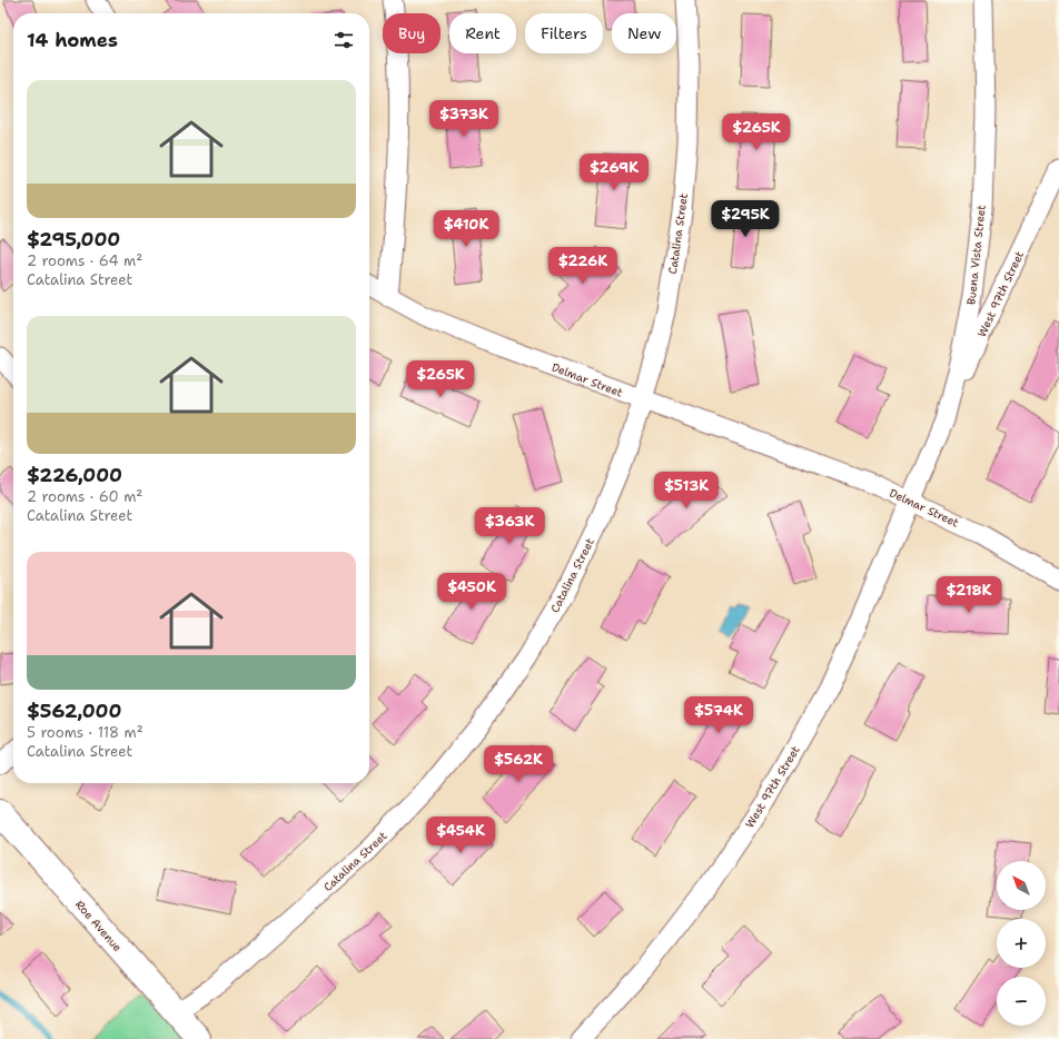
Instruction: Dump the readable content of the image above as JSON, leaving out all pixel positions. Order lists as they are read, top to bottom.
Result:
{
  "streets": {
    "main road": ["Roe Avenue"],
    "street": [
      "Catalina Street",
      "Buena Vista Street",
      "West 97th Street",
      "Delmar Street"
    ]
  },
  "crossings": [
    ["Catalina Street", "Delmar Street"],
    ["Catalina Street", "Roe Avenue"],
    ["Buena Vista Street", "West 97th Street"],
    ["Buena Vista Street", "Delmar Street"],
    ["West 97th Street", "Delmar Street"]
  ],
  "north": "top left",
  "page": {
    "chip": [
      "Buy",
      "Rent",
      "Filters",
      "New"
    ],
    "heading": "14 homes",
    "list": [
      {
        "name": "$295,000",
        "note": "2 rooms · 64 m² · Catalina Street"
      },
      {
        "name": "$226,000",
        "note": "2 rooms · 60 m² · Catalina Street"
      },
      {
        "name": "$562,000",
        "note": "5 rooms · 118 m² · Catalina Street"
      }
    ],
    "price": [
      "$373K",
      "$265K",
      "$269K",
      "$295K",
      "$410K",
      "$226K",
      "$265K",
      "$513K",
      "$363K",
      "$450K",
      "$218K",
      "$574K",
      "$562K",
      "$454K"
    ],
    "map_buttons": ["+", "−"]
  }
}
